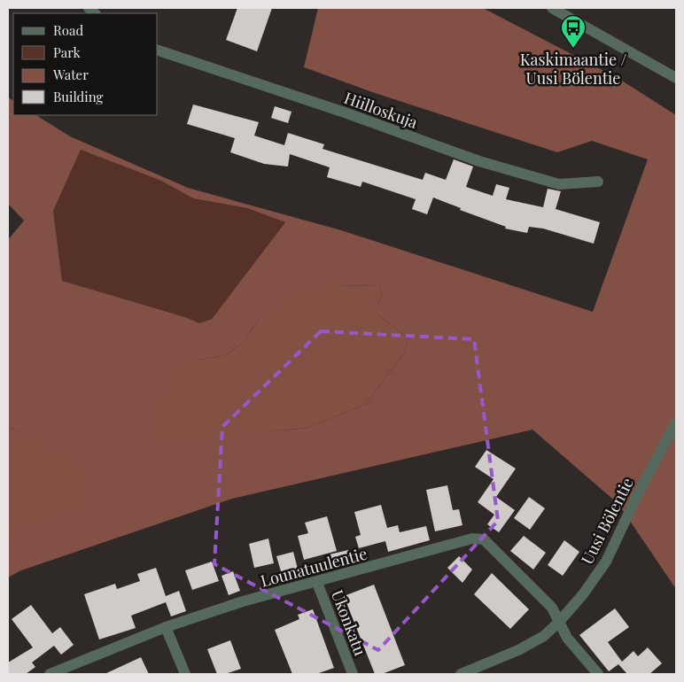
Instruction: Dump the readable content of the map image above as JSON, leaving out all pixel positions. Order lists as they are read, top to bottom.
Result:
{
  "streets": {
    "street": [
      "Hiilloskuja",
      "Uusi Bölentie",
      "Lounatuulentie",
      "Ukonkatu"
    ]
  },
  "crossings": [
    ["Uusi Bölentie", "Lounatuulentie"],
    ["Lounatuulentie", "Ukonkatu"]
  ],
  "places": {
    "bus stop": ["Kaskimaantie / Uusi Bölentie"]
  },
  "legend": [
    "Road",
    "Park",
    "Water",
    "Building"
  ]
}
